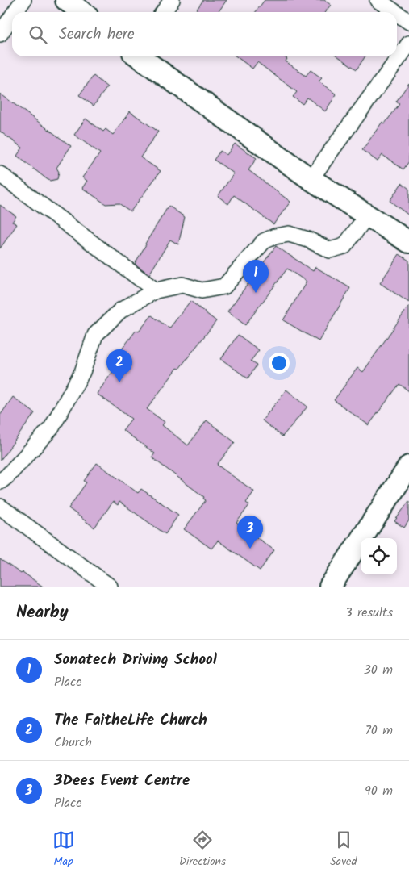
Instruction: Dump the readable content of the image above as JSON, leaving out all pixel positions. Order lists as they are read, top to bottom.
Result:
{
  "page": {
    "search": "Search here",
    "pins": ["1", "2", "3"],
    "heading": ["Nearby", "3 results"],
    "list": [
      {
        "mark": "1",
        "name": "Sonatech Driving School",
        "note": "Place",
        "value": "30 m"
      },
      {
        "mark": "2",
        "name": "The FaitheLife Church",
        "note": "Church",
        "value": "70 m"
      },
      {
        "mark": "3",
        "name": "3Dees Event Centre",
        "note": "Place",
        "value": "90 m"
      }
    ],
    "nav": ["Map", "Directions", "Saved"]
  }
}
